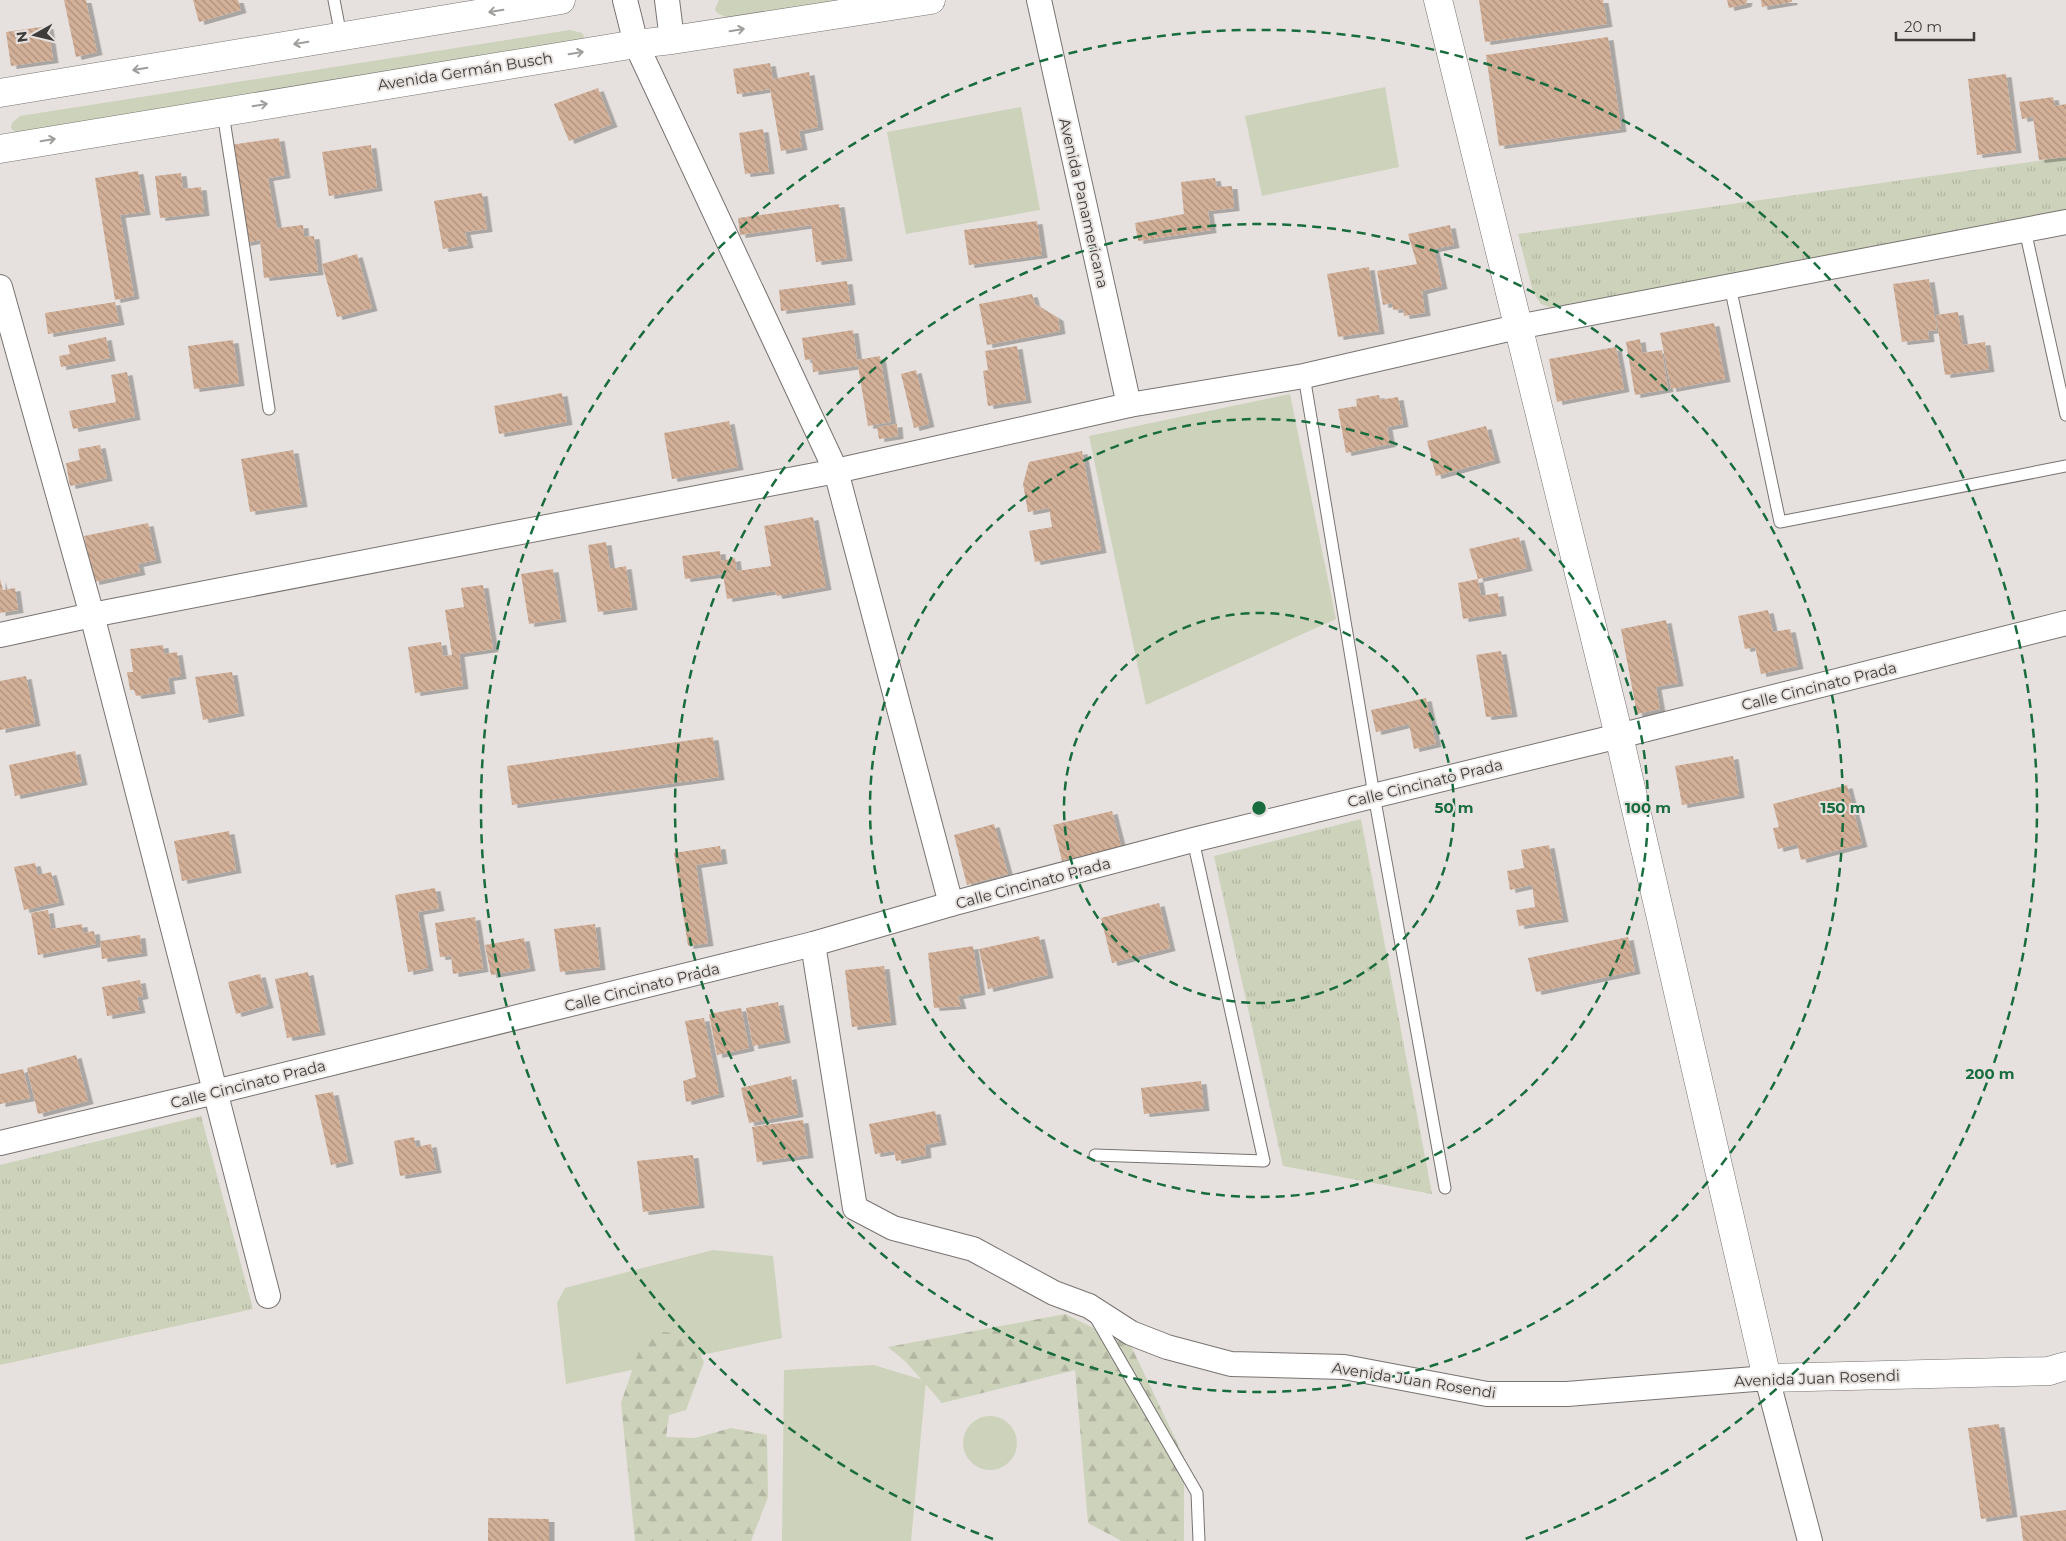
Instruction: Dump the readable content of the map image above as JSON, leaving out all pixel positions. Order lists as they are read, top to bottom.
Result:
{
  "streets": {
    "main road": ["Avenida Germán Busch", "Avenida Juan Rosendi"],
    "street": ["Avenida Panamericana", "Calle Cincinato Prada"]
  },
  "crossings": [
    ["Calle Cincinato Prada", "Avenida Juan Rosendi"]
  ],
  "scale_bar": "20 m",
  "north": "left",
  "rings": [
    "50 m",
    "100 m",
    "150 m",
    "200 m"
  ]
}
